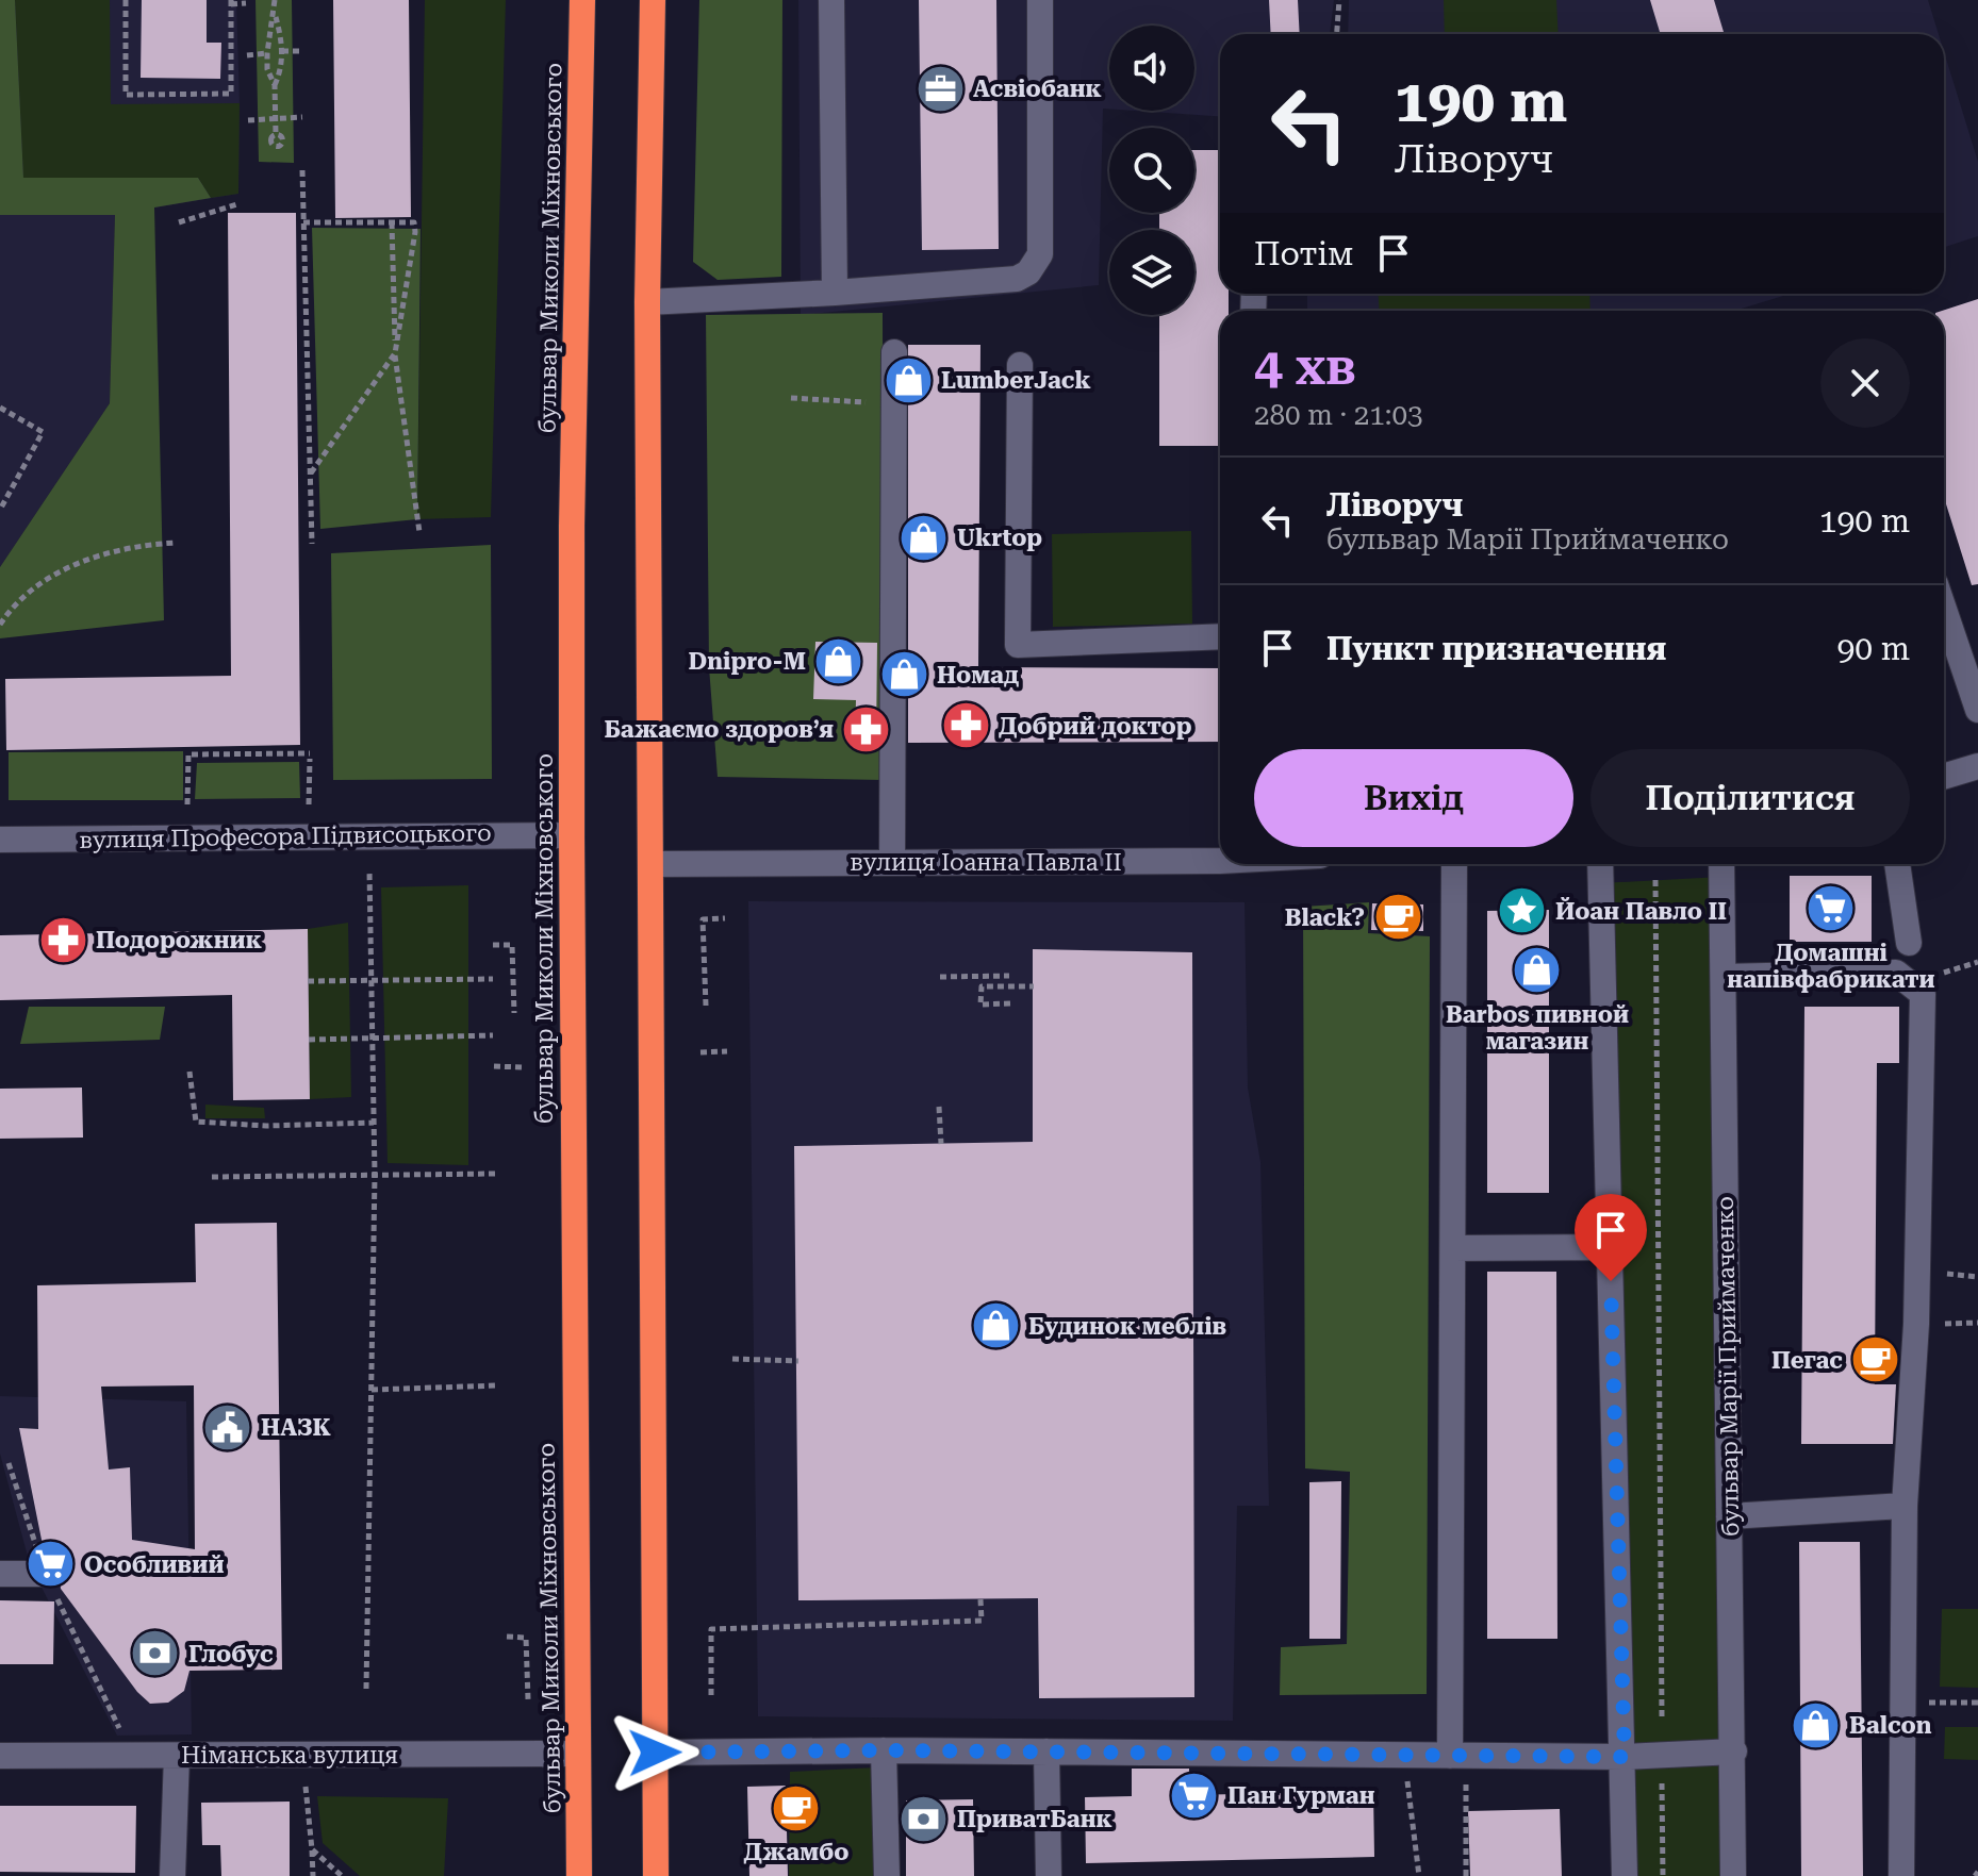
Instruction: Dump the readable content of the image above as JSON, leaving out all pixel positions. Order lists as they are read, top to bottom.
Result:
{
  "streets": {
    "highway": ["бульвар Миколи Міхновського"],
    "street": [
      "вулиця Професора Підвисоцького",
      "вулиця Іоанна Павла II",
      "бульвар Марії Приймаченко",
      "Німанська вулиця"
    ]
  },
  "crossings": [
    ["бульвар Миколи Міхновського", "вулиця Професора Підвисоцького"],
    ["бульвар Миколи Міхновського", "Німанська вулиця"]
  ],
  "places": {
    "office": ["Асвіобанк"],
    "shop": [
      "LumberJack",
      "Ukrtop",
      "Dnipro-M",
      "Номад",
      "Barbos пивной магазин",
      "Будинок меблів",
      "Balcon"
    ],
    "pharmacy": ["Добрий доктор", "Бажаємо здоровʼя", "Подорожник"],
    "supermarket": ["Домашні напівфабрикати", "Особливий", "Пан Гурман"],
    "place": ["Йоан Павло II"],
    "cafe": ["Black?", "Пегас", "Джамбо"],
    "public building": ["НАЗК"],
    "bank": ["Глобус", "ПриватБанк"]
  },
  "page": {
    "turn": ["190 m", "Ліворуч"],
    "then": "Потім",
    "heading": ["4 хв", "280 m · 21:03"],
    "list": [
      {
        "name": "Ліворуч",
        "note": "бульвар Марії Приймаченко",
        "value": "190 m"
      },
      {
        "name": "Пункт призначення",
        "value": "90 m"
      }
    ],
    "buttons": ["Вихід", "Поділитися"]
  }
}
